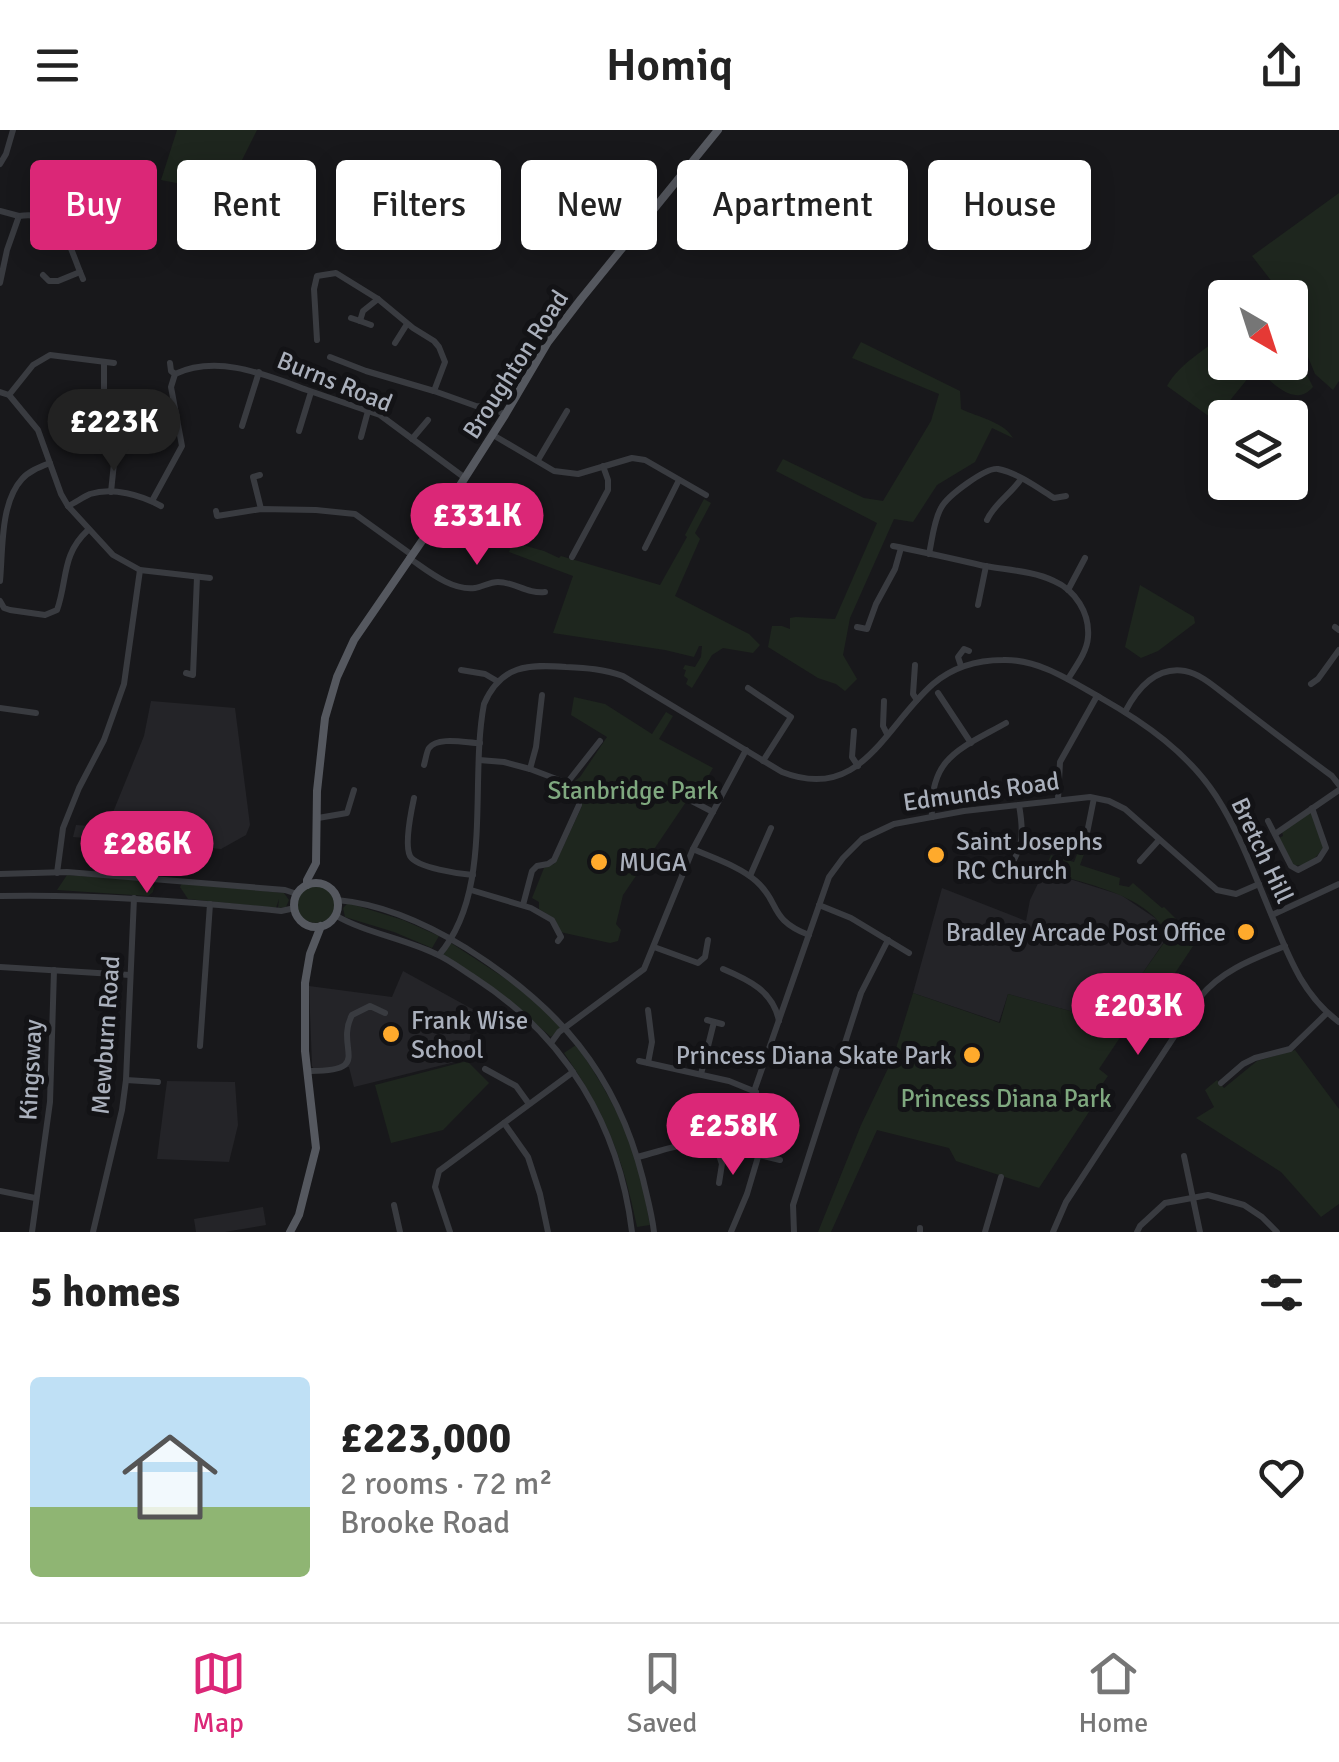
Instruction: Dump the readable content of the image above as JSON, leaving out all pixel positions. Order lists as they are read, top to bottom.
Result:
{
  "streets": {
    "main road": ["Broughton Road"],
    "street": [
      "Burns Road",
      "Edmunds Road",
      "Bretch Hill",
      "Mewburn Road",
      "Kingsway"
    ]
  },
  "crossings": [
    ["Broughton Road", "Burns Road"],
    ["Edmunds Road", "Bretch Hill"]
  ],
  "parks": ["Stanbridge Park", "Princess Diana Park"],
  "places": [
    "Saint Josephs RC Church",
    "MUGA",
    "Bradley Arcade Post Office",
    "Frank Wise School",
    "Princess Diana Skate Park"
  ],
  "north": "bottom right",
  "page": {
    "header": "Homiq",
    "chip": [
      "Buy",
      "Rent",
      "Filters",
      "New",
      "Apartment",
      "House"
    ],
    "price": [
      "£223K",
      "£331K",
      "£286K",
      "£203K",
      "£258K"
    ],
    "heading": "5 homes",
    "list": [
      {
        "name": "£223,000",
        "note": "2 rooms · 72 m² · Brooke Road"
      }
    ],
    "tabs": ["Map", "Saved", "Home"]
  }
}
